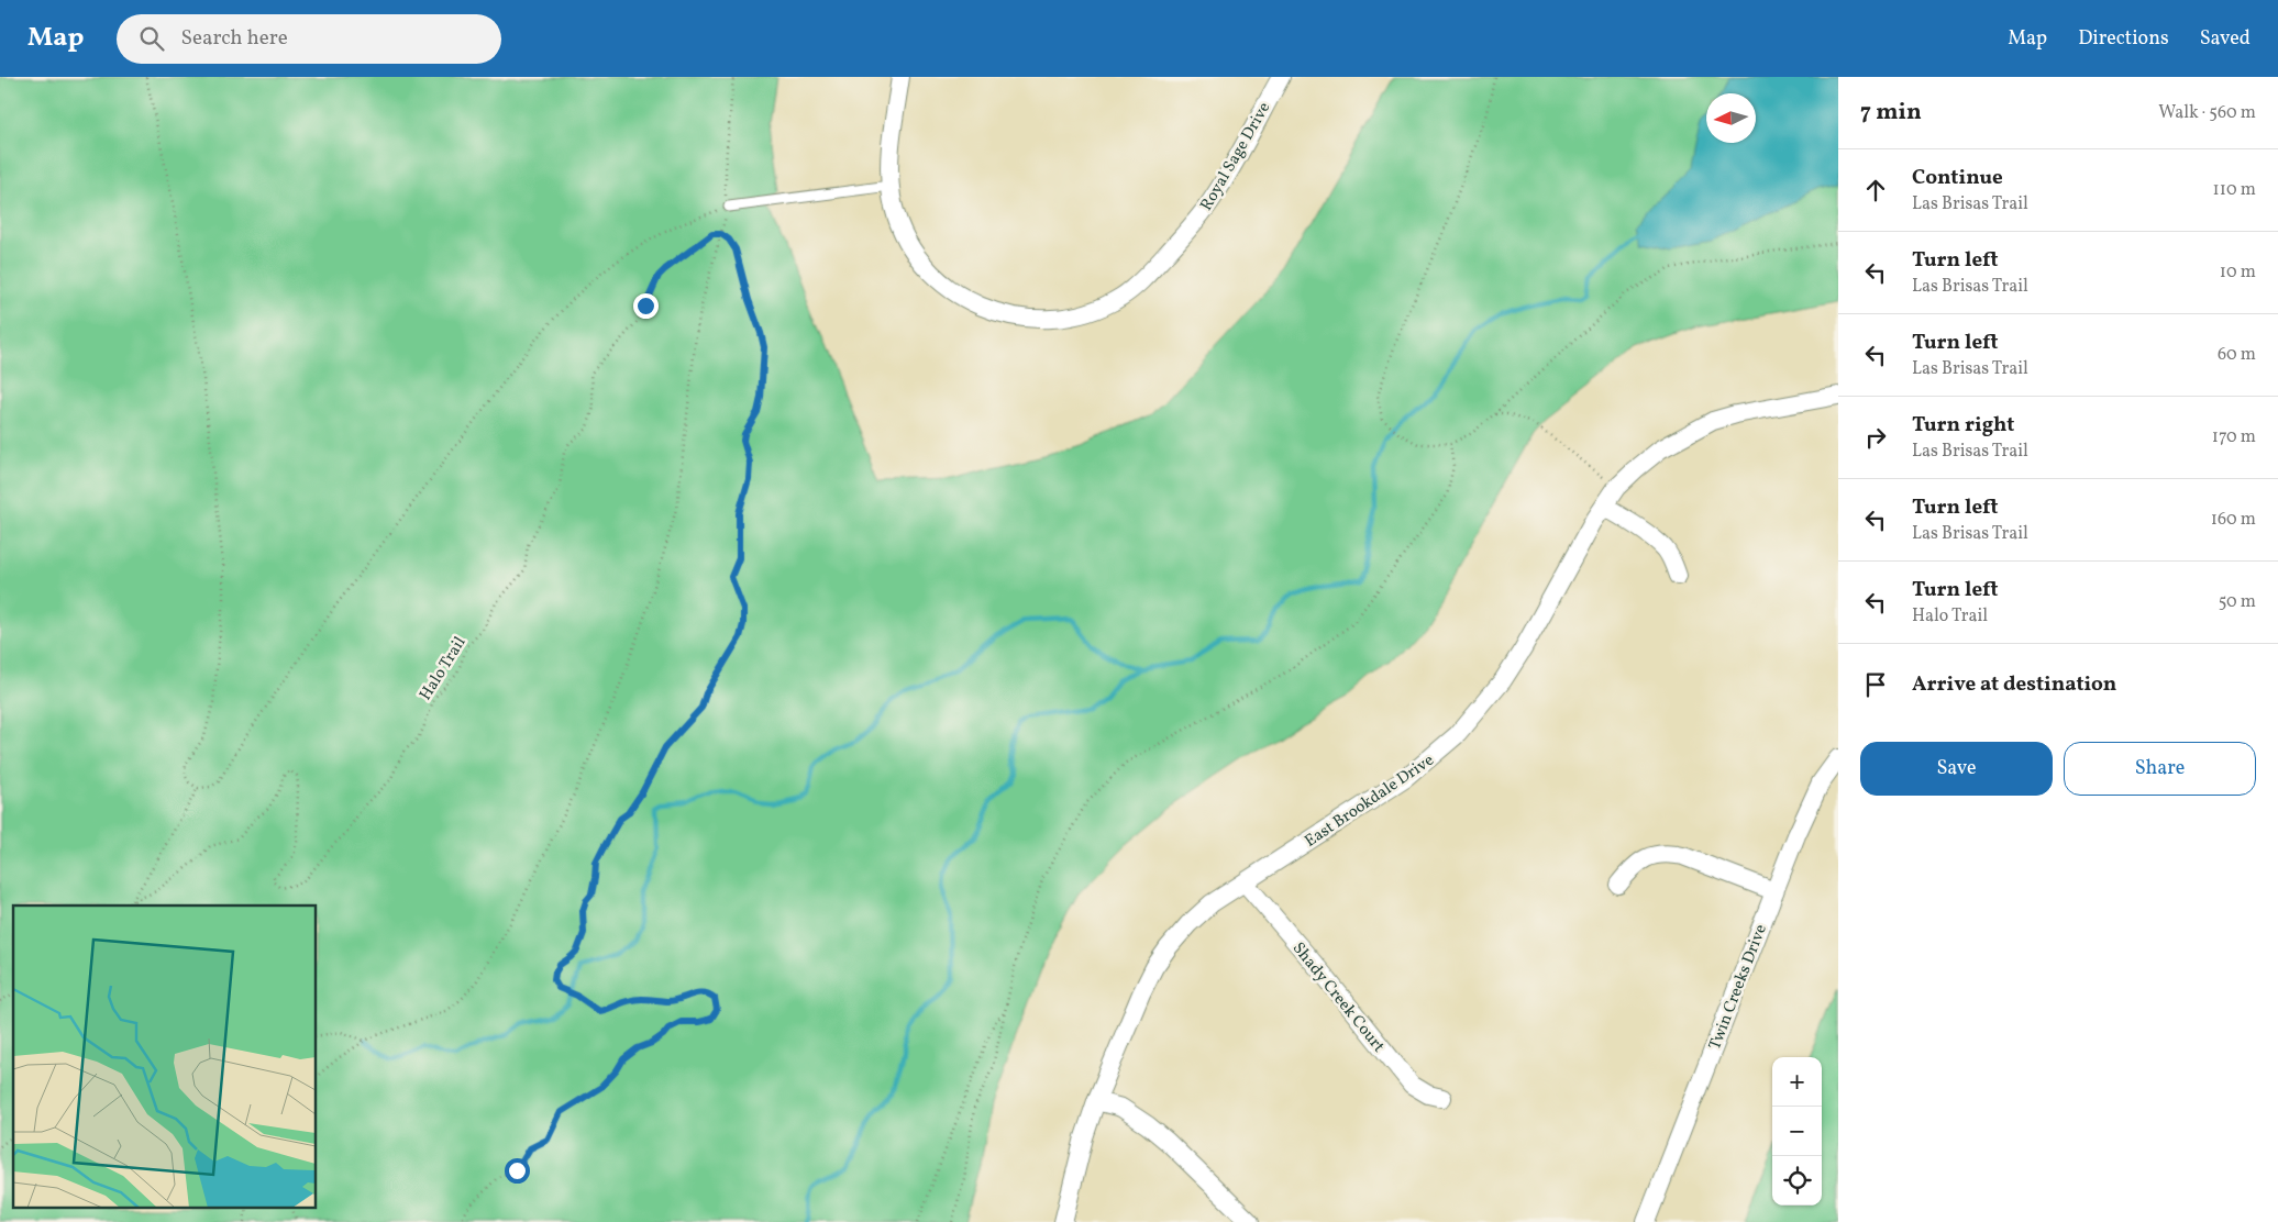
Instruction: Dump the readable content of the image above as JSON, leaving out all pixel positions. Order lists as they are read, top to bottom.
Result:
{
  "streets": {
    "street": [
      "Royal Sage Drive",
      "East Brookdale Drive",
      "Twin Creeks Drive",
      "Shady Creek Court"
    ],
    "path": ["Halo Trail"]
  },
  "crossings": [
    ["East Brookdale Drive", "Shady Creek Court"]
  ],
  "north": "left",
  "page": {
    "header": "Map",
    "search": "Search here",
    "nav": ["Map", "Directions", "Saved"],
    "heading": ["7 min", "Walk · 560 m"],
    "list": [
      ["Continue", "Las Brisas Trail", "110 m"],
      ["Turn left", "Las Brisas Trail", "10 m"],
      ["Turn left", "Las Brisas Trail", "60 m"],
      ["Turn right", "Las Brisas Trail", "170 m"],
      ["Turn left", "Las Brisas Trail", "160 m"],
      ["Turn left", "Halo Trail", "50 m"],
      "Arrive at destination"
    ],
    "buttons": ["Save", "Share"],
    "map_buttons": ["+", "−"]
  }
}
